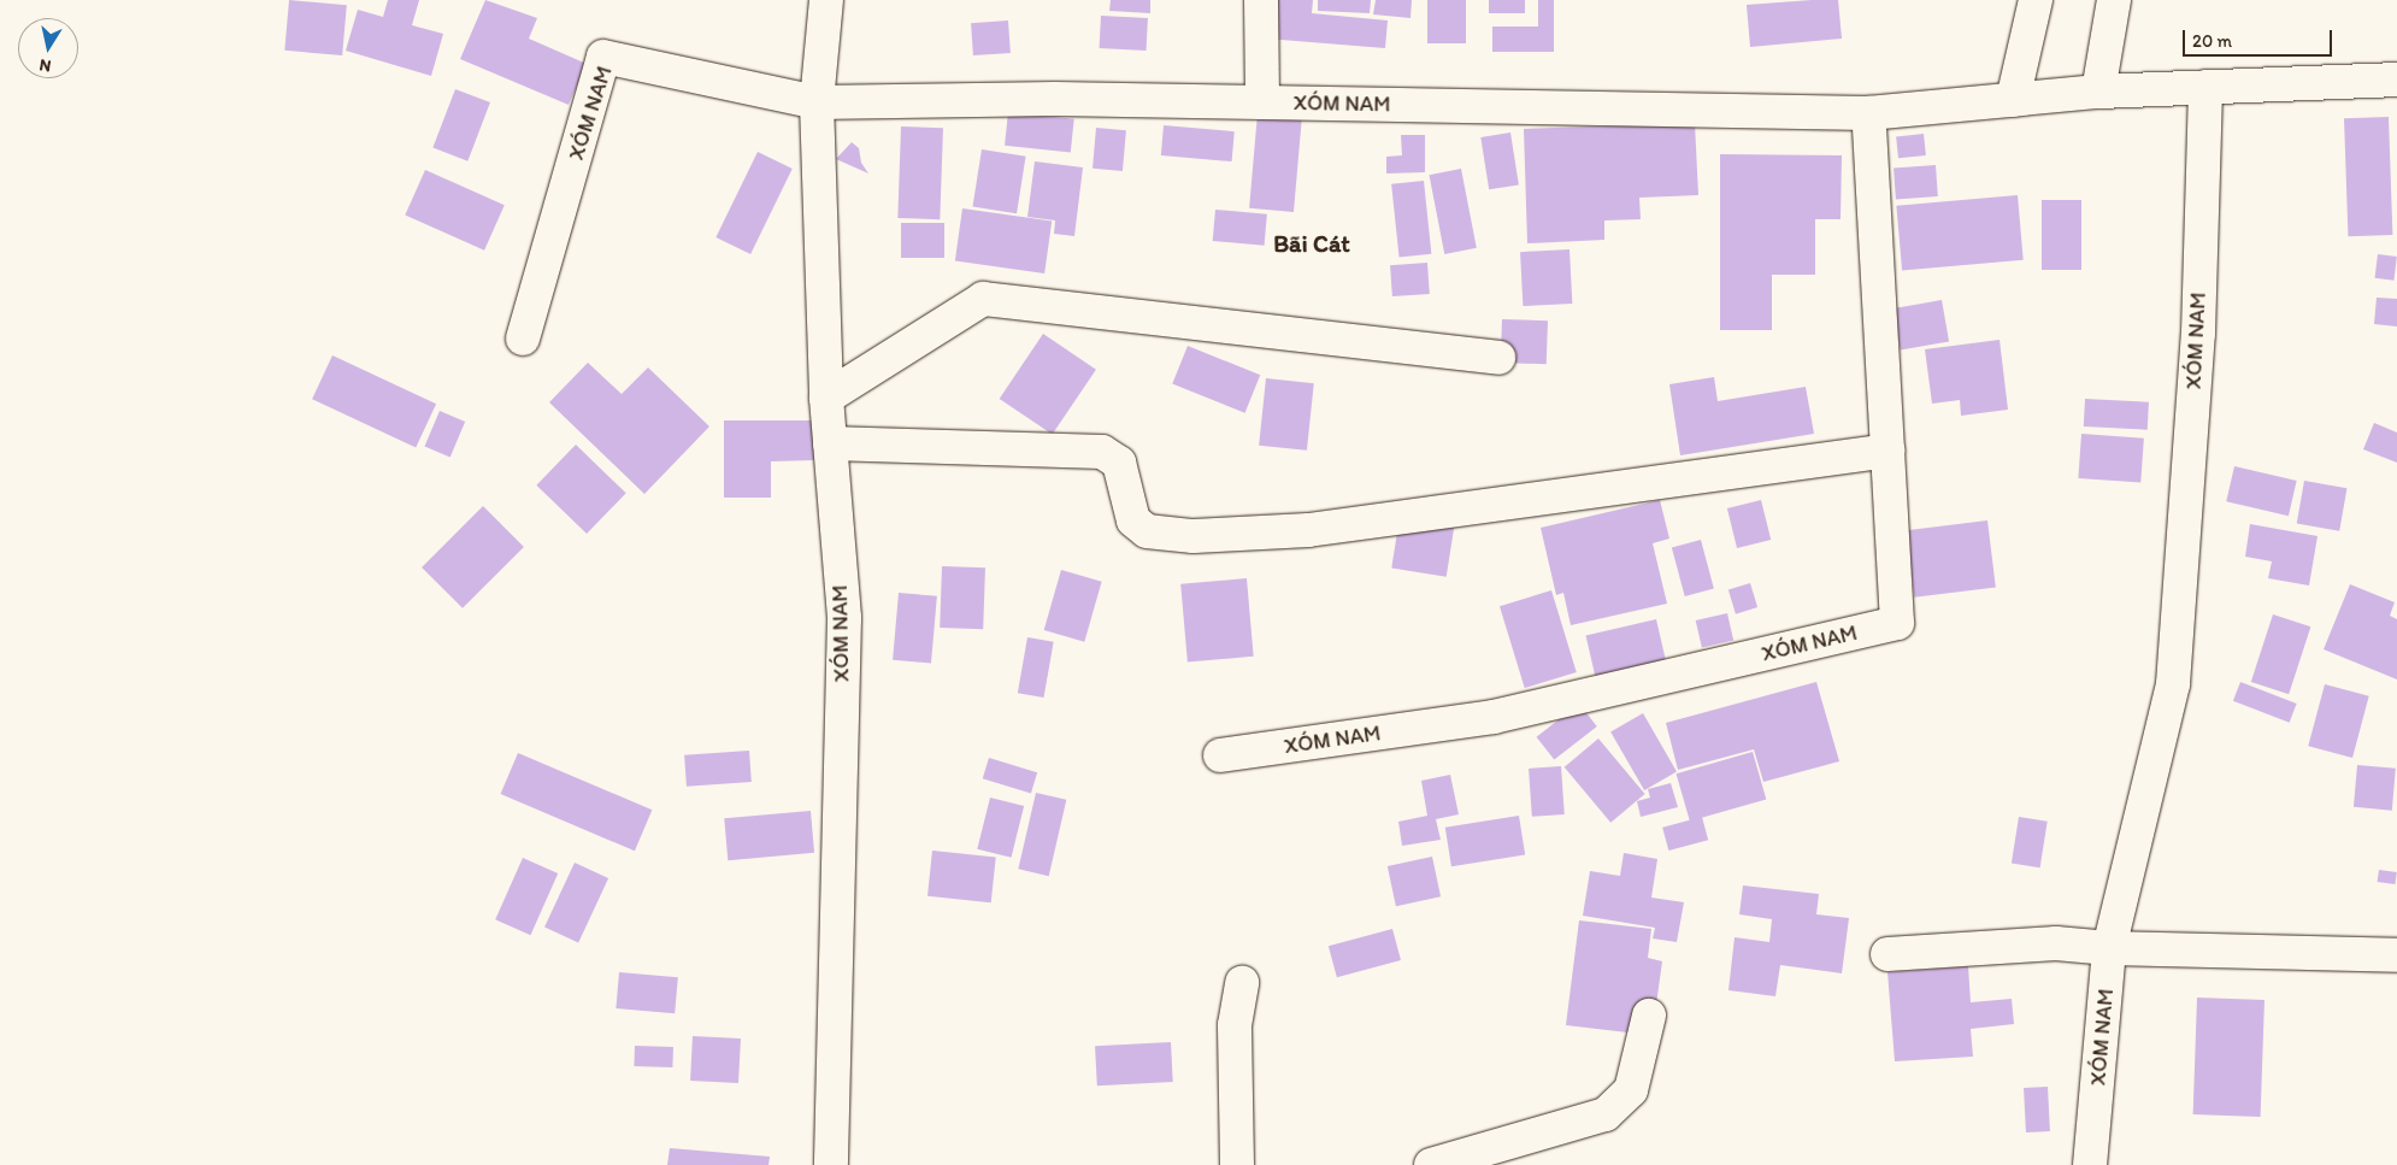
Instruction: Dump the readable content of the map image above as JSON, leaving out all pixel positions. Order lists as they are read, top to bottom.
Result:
{
  "streets": {
    "street": ["XÓM NAM"]
  },
  "districts": ["Bãi Cát"],
  "scale_bar": "20 m",
  "north": "bottom"
}
